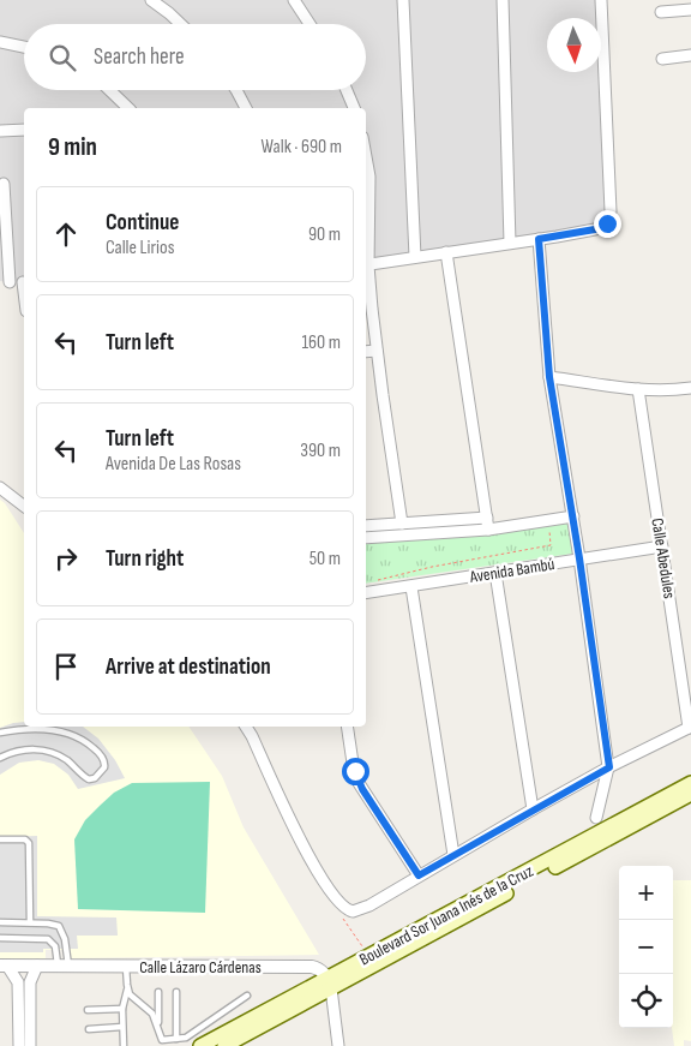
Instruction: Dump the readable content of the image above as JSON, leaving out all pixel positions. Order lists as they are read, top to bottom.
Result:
{
  "streets": {
    "main road": ["Boulevard Sor Juana Inés de la Cruz"],
    "street": ["Calle Abedules", "Avenida Bambú", "Calle Lázaro Cárdenas"]
  },
  "crossings": [
    ["Calle Abedules", "Avenida Bambú"],
    ["Boulevard Sor Juana Inés de la Cruz", "Calle Lázaro Cárdenas"]
  ],
  "north": "bottom",
  "page": {
    "search": "Search here",
    "heading": ["9 min", "Walk · 690 m"],
    "list": [
      ["Continue", "Calle Lirios", "90 m"],
      ["Turn left", "160 m"],
      ["Turn left", "Avenida De Las Rosas", "390 m"],
      ["Turn right", "50 m"],
      "Arrive at destination"
    ],
    "map_buttons": ["+", "−"]
  }
}
